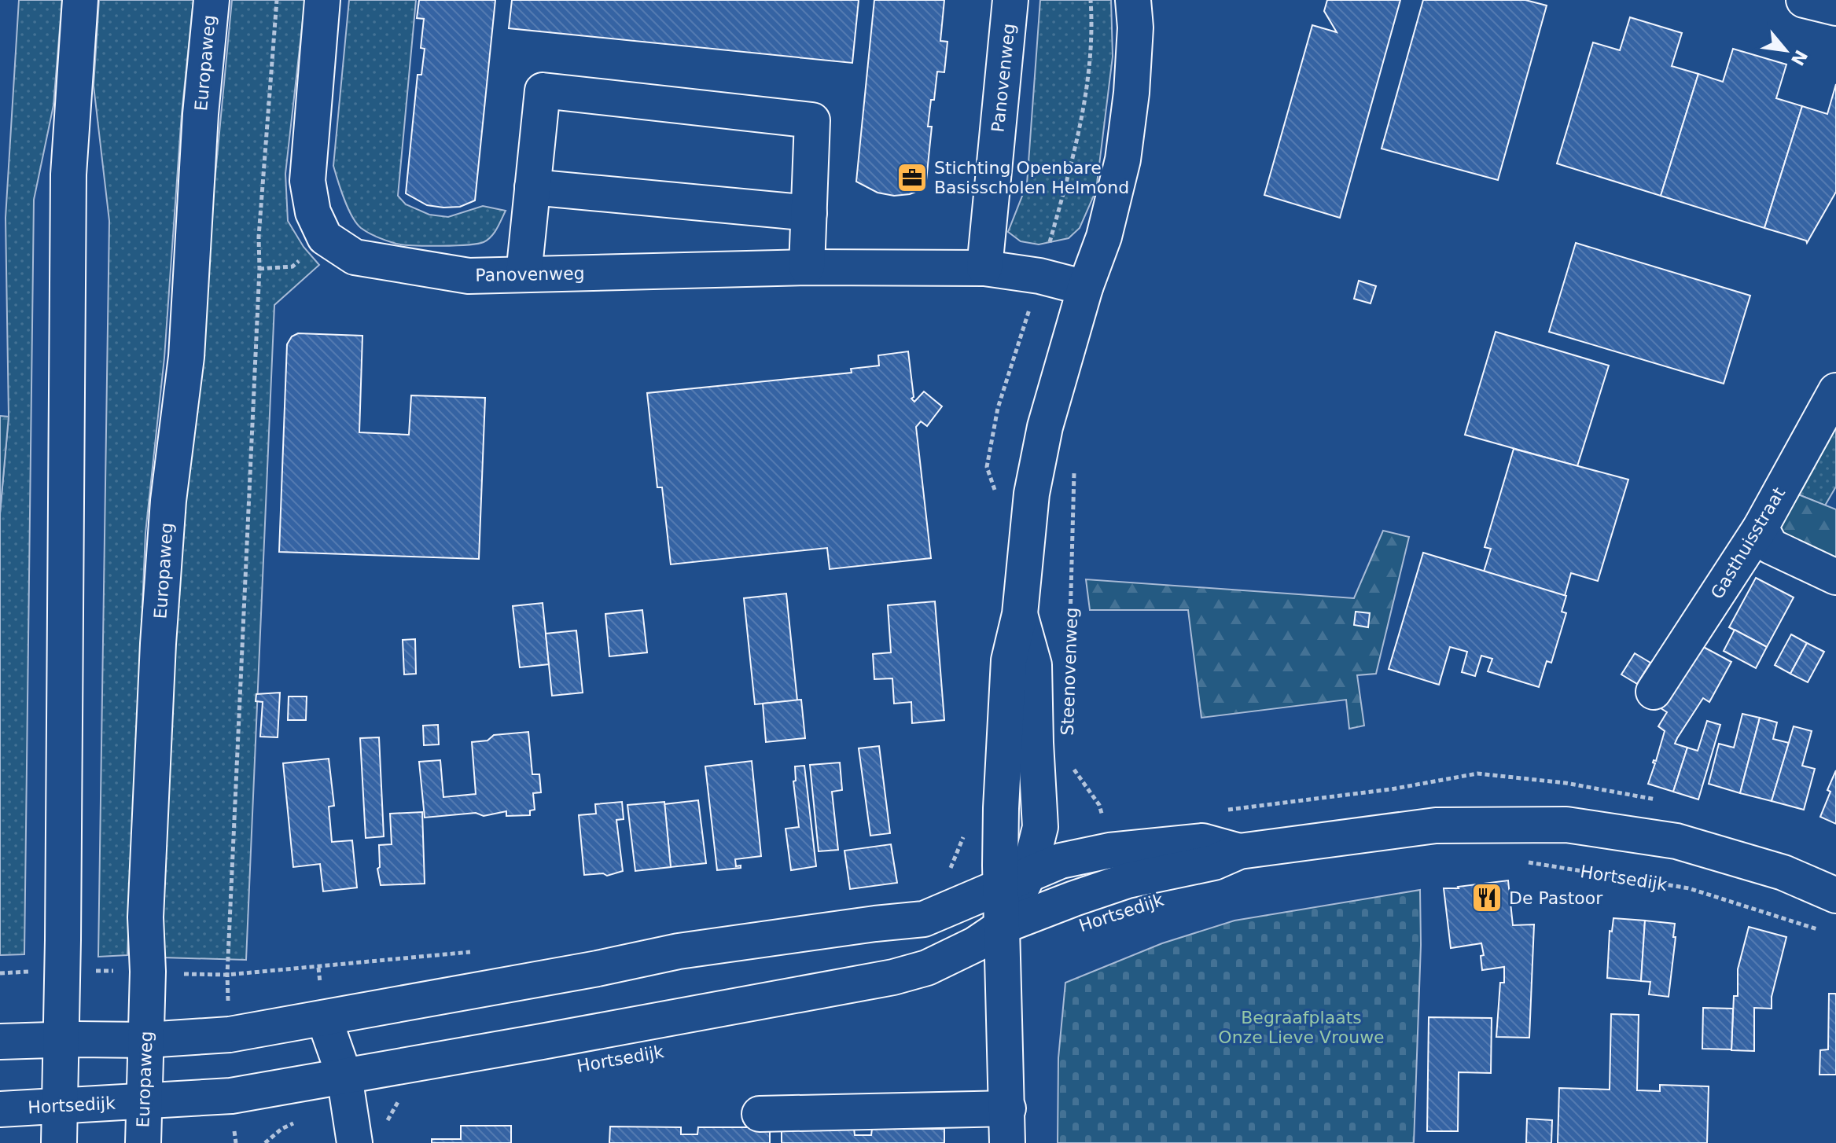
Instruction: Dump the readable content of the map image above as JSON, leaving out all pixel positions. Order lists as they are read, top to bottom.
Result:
{
  "streets": {
    "street": [
      "Europaweg",
      "Panovenweg",
      "Gasthuisstraat",
      "Hortsedijk"
    ],
    "path": ["Steenovenweg"]
  },
  "crossings": [
    ["Europaweg", "Hortsedijk"]
  ],
  "parks": ["Begraafplaats Onze Lieve Vrouwe"],
  "places": {
    "office": ["Stichting Openbare Basisscholen Helmond"],
    "restaurant": ["De Pastoor"]
  },
  "north": "bottom right"
}
